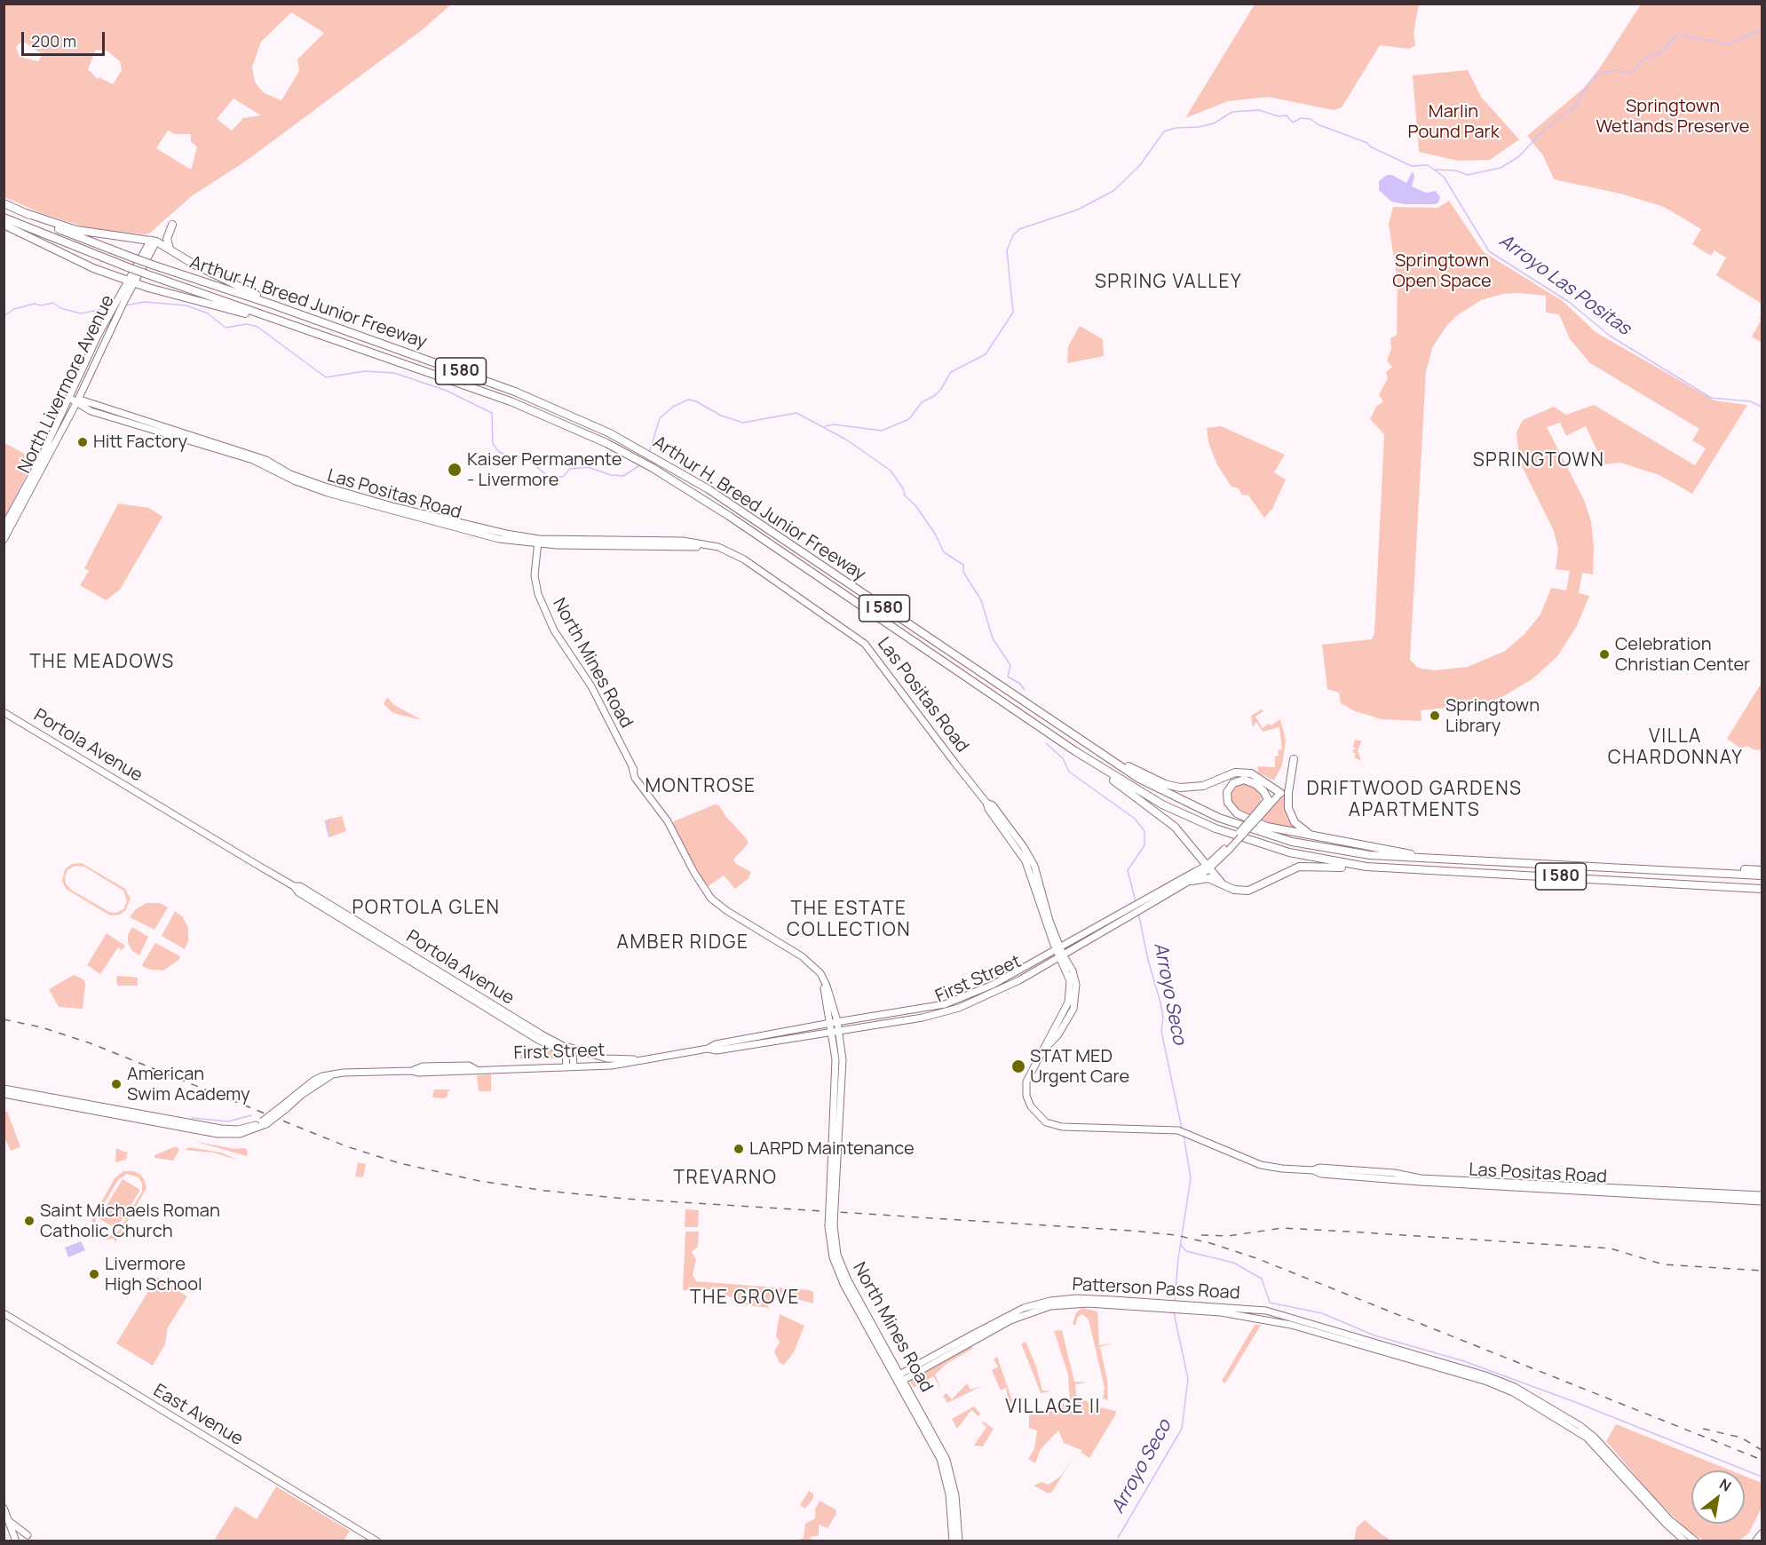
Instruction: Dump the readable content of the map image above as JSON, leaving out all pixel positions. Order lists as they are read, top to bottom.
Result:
{
  "streets": {
    "highway": ["Arthur H. Breed Junior Freeway", "I 580"],
    "main road": [
      "North Livermore Avenue",
      "Las Positas Road",
      "North Mines Road",
      "Portola Avenue",
      "First Street",
      "Patterson Pass Road",
      "East Avenue"
    ]
  },
  "crossings": [
    ["North Livermore Avenue", "Las Positas Road"],
    ["Las Positas Road", "North Mines Road"],
    ["Las Positas Road", "First Street"],
    ["North Mines Road", "First Street"],
    ["North Mines Road", "Patterson Pass Road"],
    ["Portola Avenue", "First Street"]
  ],
  "districts": [
    "SPRING VALLEY",
    "SPRINGTOWN",
    "THE MEADOWS",
    "VILLA CHARDONNAY",
    "MONTROSE",
    "DRIFTWOOD GARDENS APARTMENTS",
    "PORTOLA GLEN",
    "THE ESTATE COLLECTION",
    "AMBER RIDGE",
    "TREVARNO",
    "THE GROVE",
    "VILLAGE II"
  ],
  "water": ["Arroyo Las Positas", "Arroyo Seco"],
  "parks": ["Springtown Wetlands Preserve", "Marlin Pound Park", "Springtown Open Space"],
  "places": [
    "Hitt Factory",
    "Kaiser Permanente - Livermore",
    "Celebration Christian Center",
    "Springtown Library",
    "STAT MED Urgent Care",
    "American Swim Academy",
    "LARPD Maintenance",
    "Saint Michaels Roman Catholic Church",
    "Livermore High School"
  ],
  "scale_bar": "200 m",
  "north": "top right"
}
